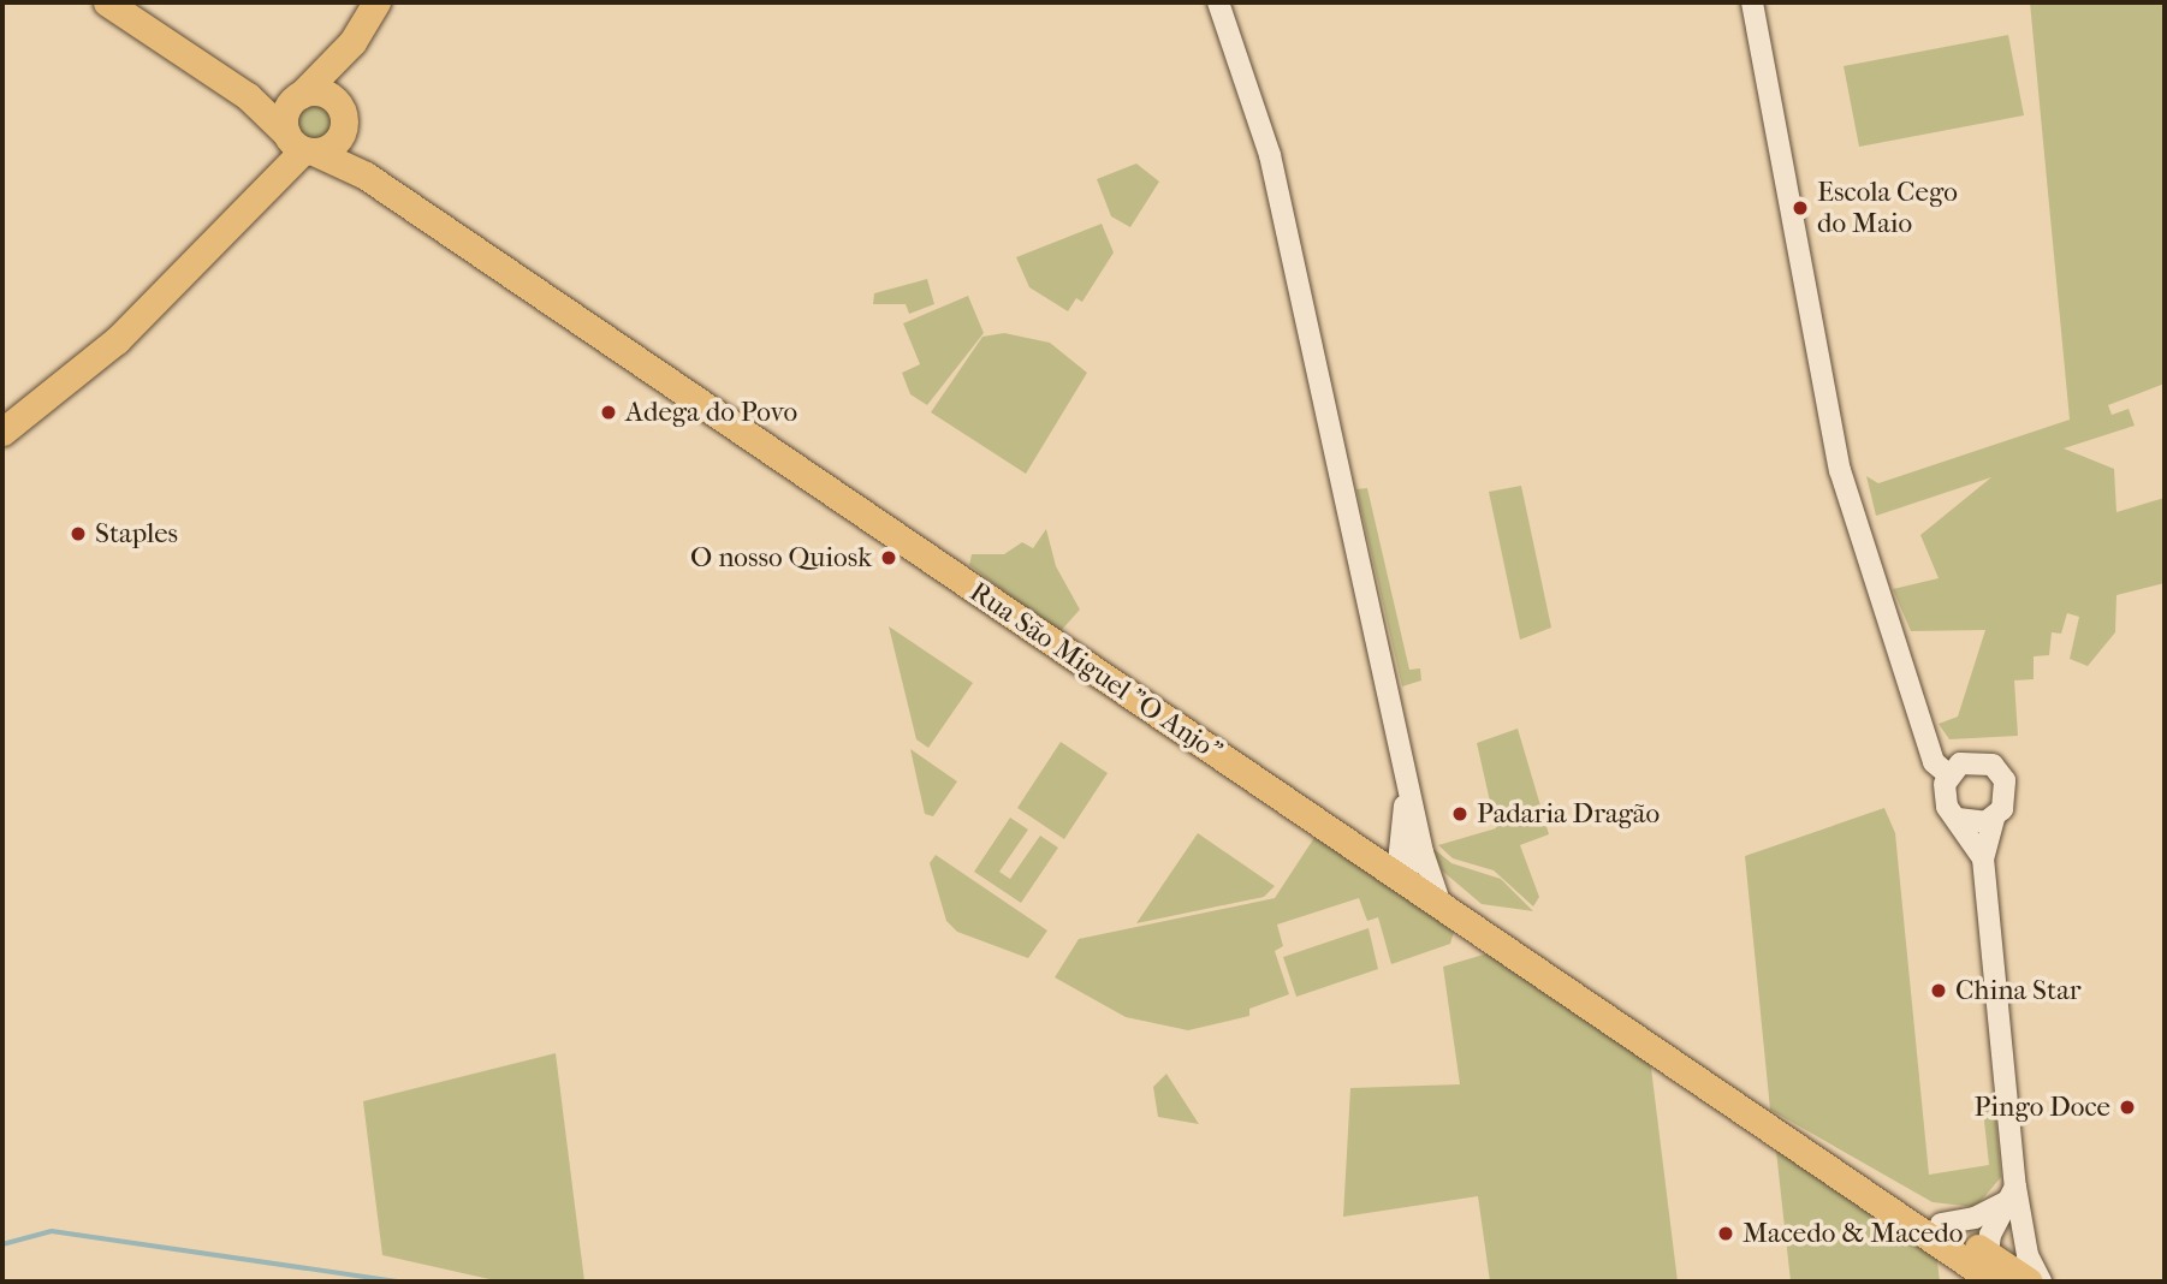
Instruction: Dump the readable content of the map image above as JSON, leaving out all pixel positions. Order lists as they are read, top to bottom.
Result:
{
  "streets": {
    "main road": ["Rua São Miguel \"O Anjo\""]
  },
  "places": [
    "Escola Cego do Maio",
    "Adega do Povo",
    "Staples",
    "O nosso Quiosk",
    "Padaria Dragão",
    "China Star",
    "Pingo Doce",
    "Macedo & Macedo"
  ]
}
